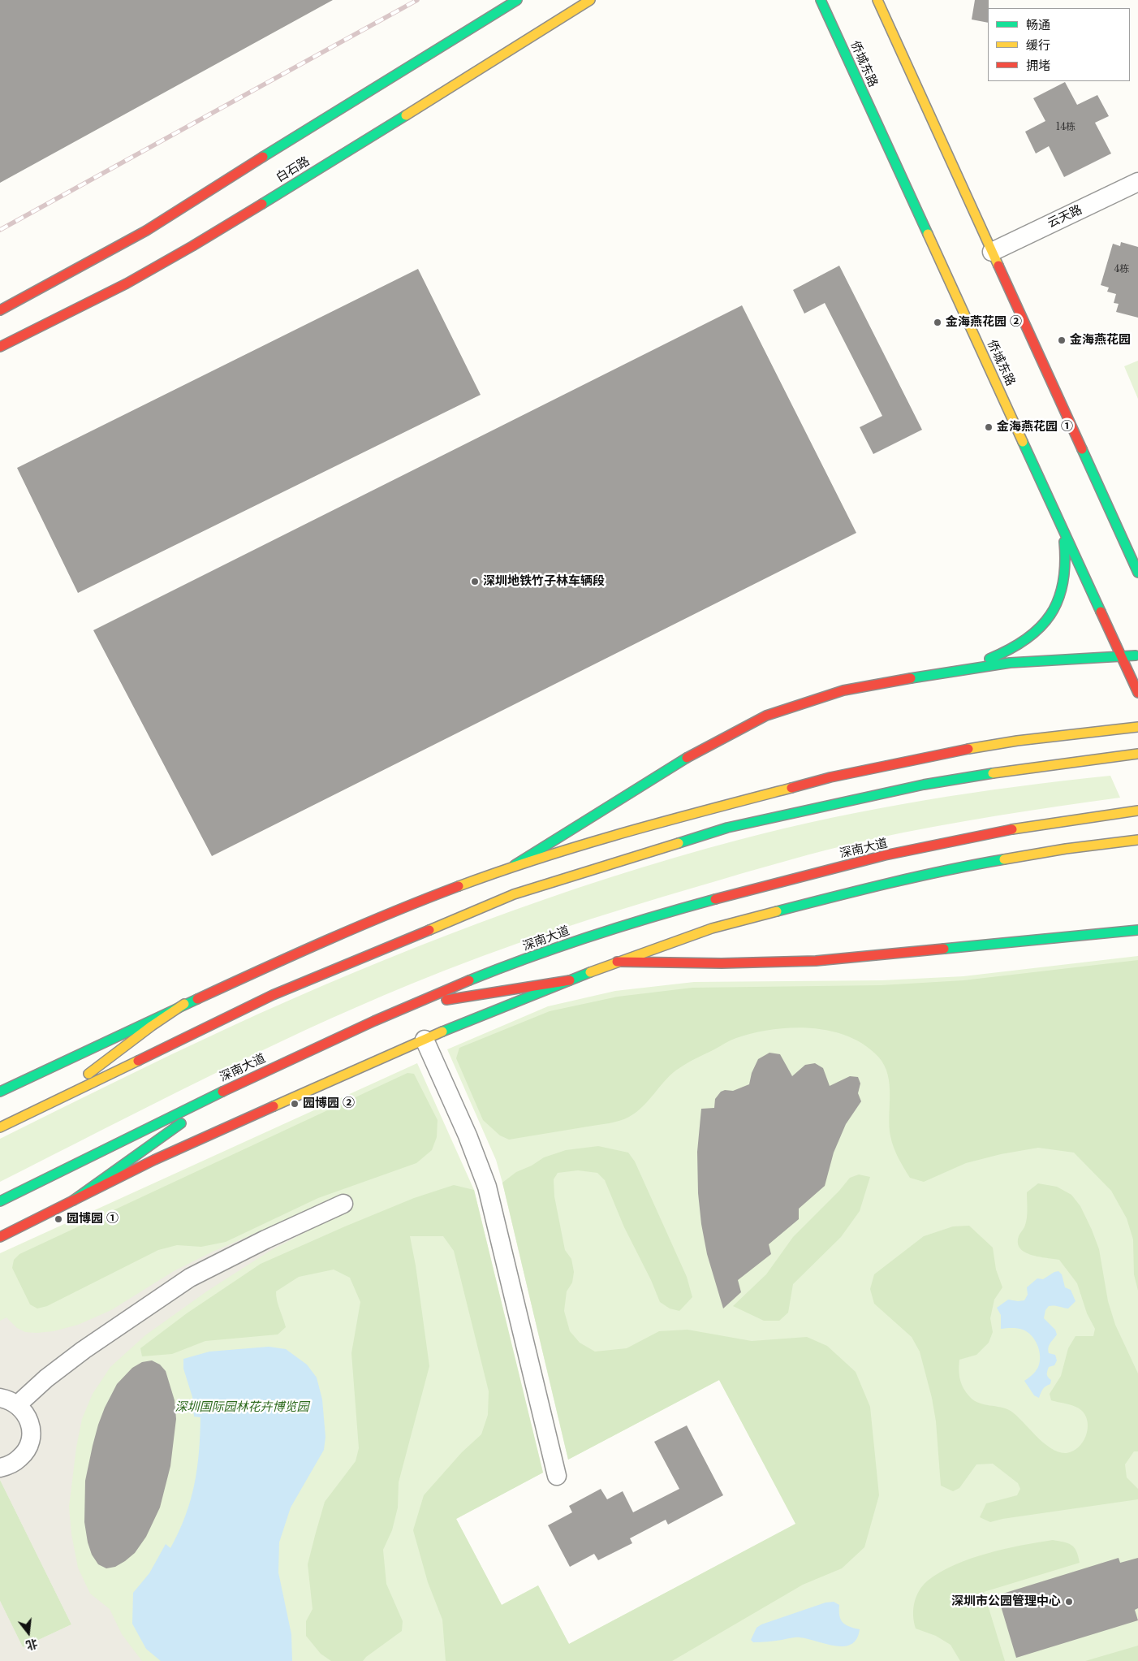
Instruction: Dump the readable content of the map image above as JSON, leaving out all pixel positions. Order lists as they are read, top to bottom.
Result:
{
  "streets": {
    "main road": ["侨城东路", "白石路", "深南大道"],
    "street": ["云天路"]
  },
  "parks": ["深圳国际园林花卉博览园"],
  "places": [
    "金海燕花园 ②",
    "金海燕花园",
    "金海燕花园 ①",
    "深圳地铁竹子林车辆段",
    "园博园 ②",
    "园博园 ①",
    "深圳市公园管理中心"
  ],
  "house_numbers": ["14栋", "4栋"],
  "legend": ["畅通", "缓行", "拥堵"],
  "north": "bottom"
}
